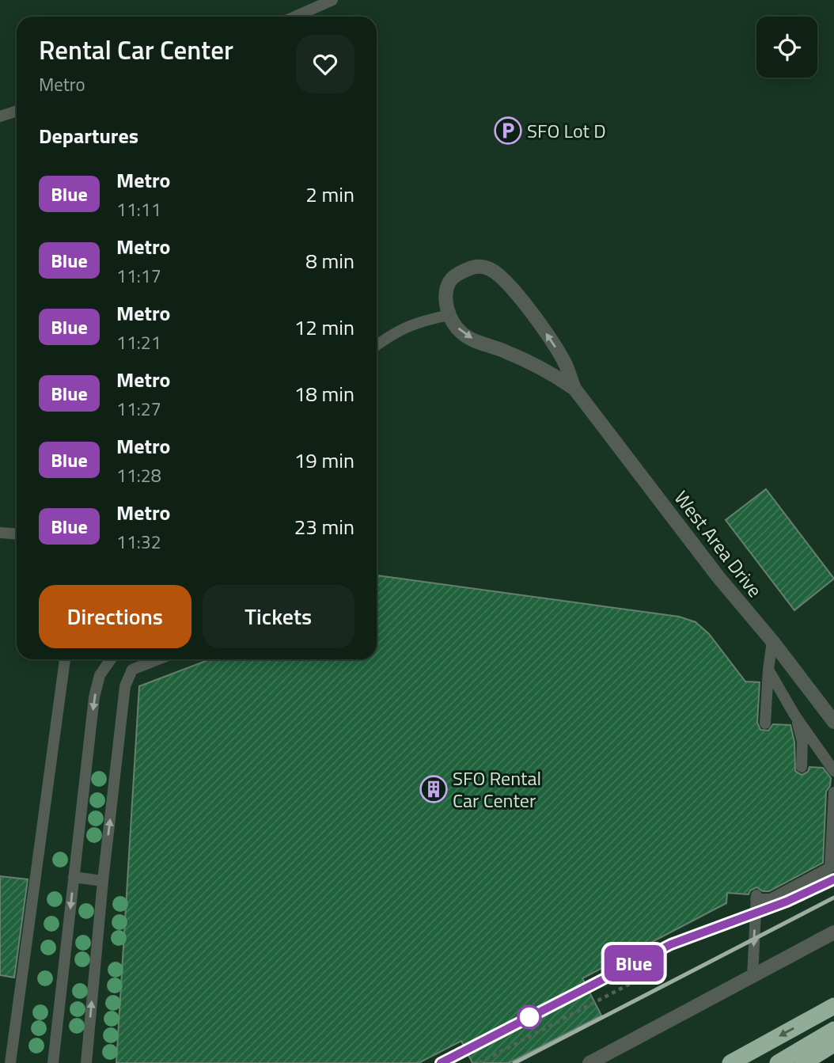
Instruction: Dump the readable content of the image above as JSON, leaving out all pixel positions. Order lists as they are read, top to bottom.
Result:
{
  "streets": {
    "street": ["West Area Drive"]
  },
  "places": {
    "parking": ["SFO Lot D"],
    "building": ["SFO Rental Car Center"]
  },
  "lines": ["metro line Blue"],
  "page": {
    "on_map": "Blue",
    "heading": [
      ["Rental Car Center", "Metro"],
      "Departures"
    ],
    "list": [
      {
        "mark": "Blue",
        "name": "Metro",
        "note": "11:11",
        "value": "2 min"
      },
      {
        "mark": "Blue",
        "name": "Metro",
        "note": "11:17",
        "value": "8 min"
      },
      {
        "mark": "Blue",
        "name": "Metro",
        "note": "11:21",
        "value": "12 min"
      },
      {
        "mark": "Blue",
        "name": "Metro",
        "note": "11:27",
        "value": "18 min"
      },
      {
        "mark": "Blue",
        "name": "Metro",
        "note": "11:28",
        "value": "19 min"
      },
      {
        "mark": "Blue",
        "name": "Metro",
        "note": "11:32",
        "value": "23 min"
      }
    ],
    "buttons": ["Directions", "Tickets"]
  }
}
